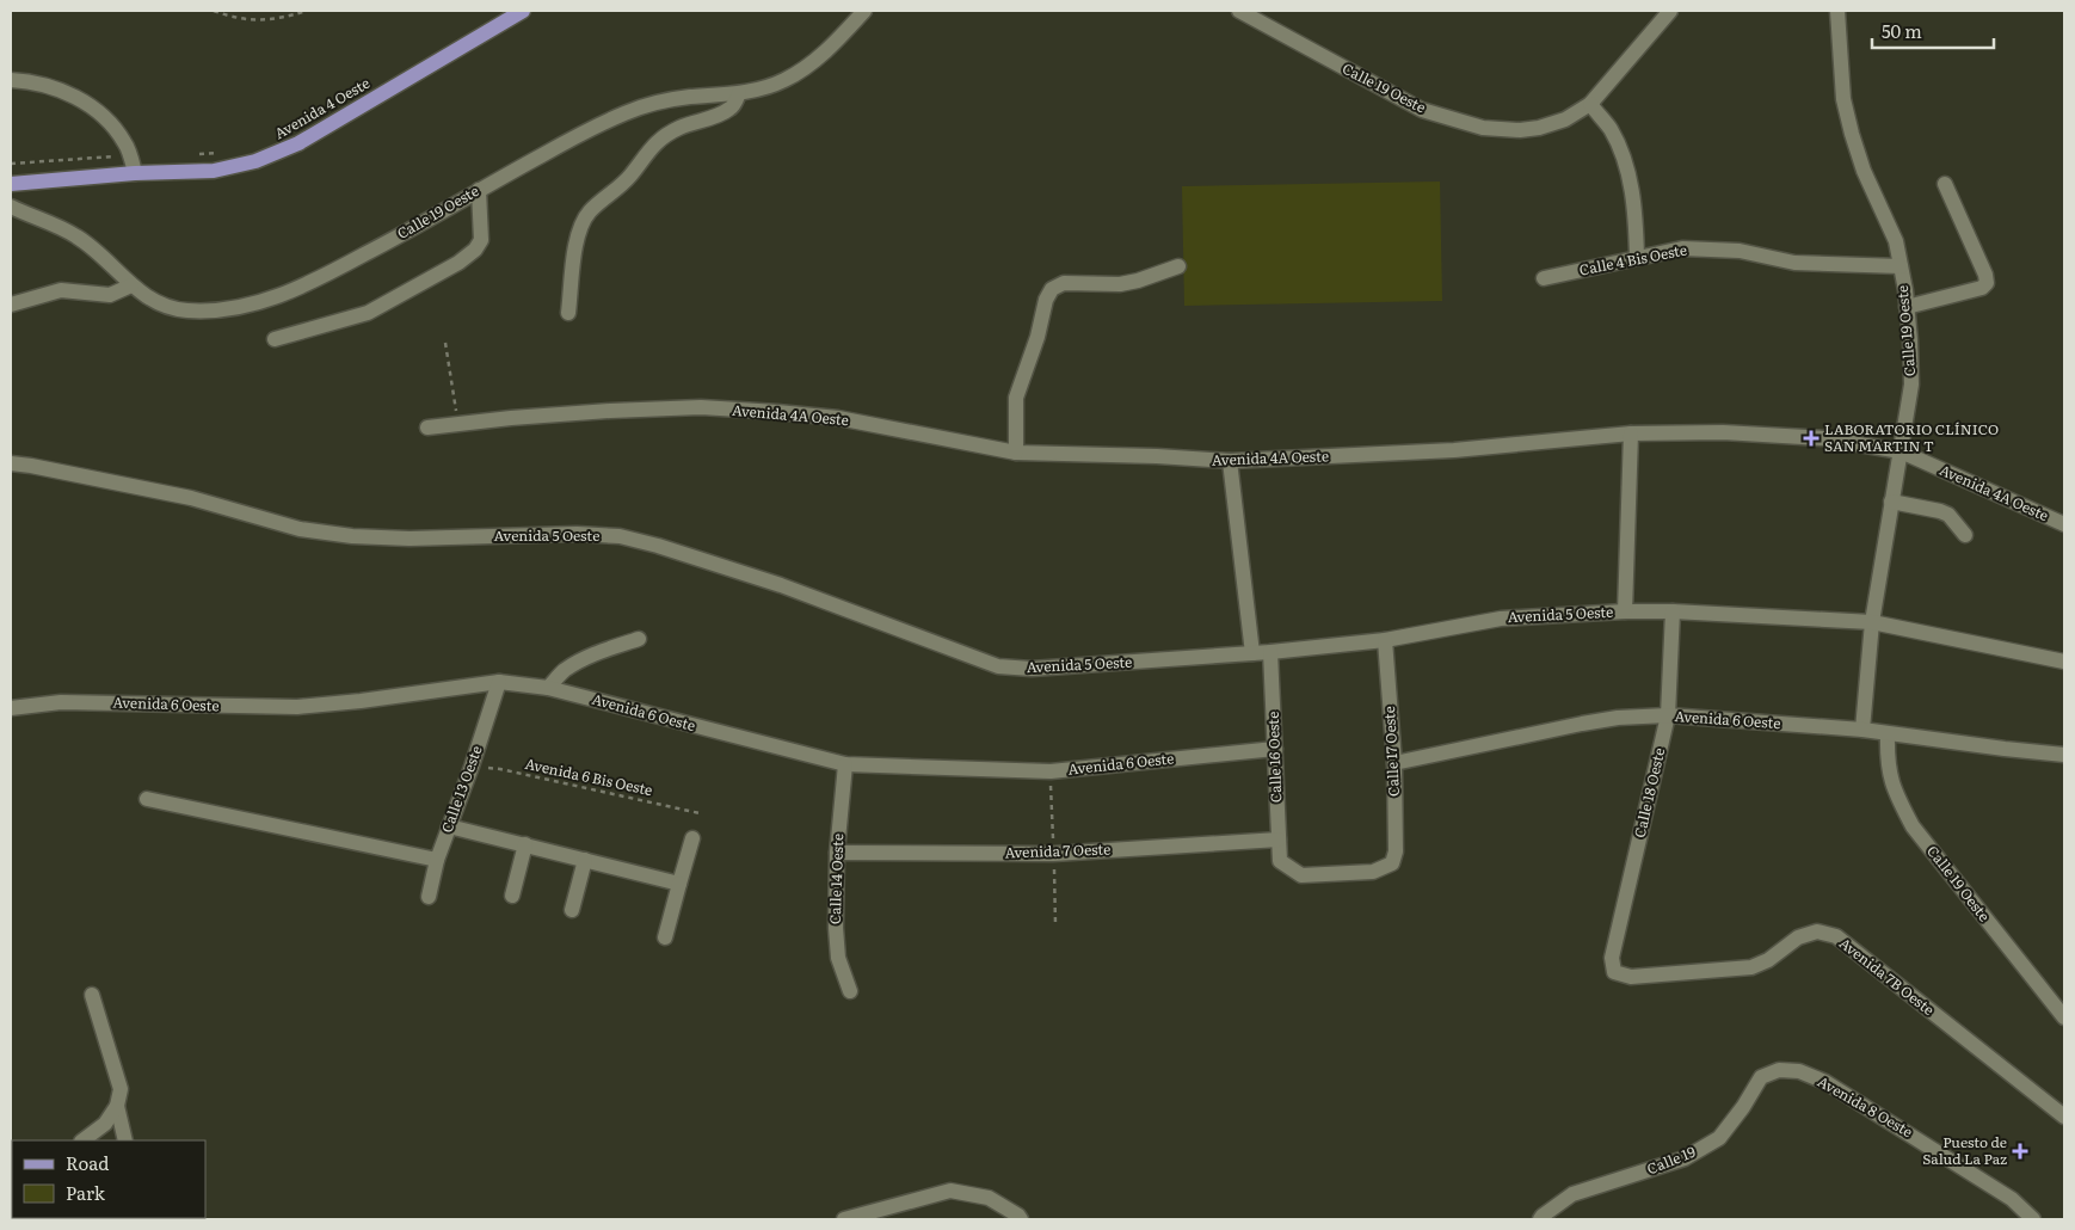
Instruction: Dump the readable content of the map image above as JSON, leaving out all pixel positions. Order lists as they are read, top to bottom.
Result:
{
  "streets": {
    "main road": ["Avenida 4 Oeste"],
    "street": [
      "Calle 19 Oeste",
      "Calle 4 Bis Oeste",
      "Avenida 4A Oeste",
      "Avenida 5 Oeste",
      "Avenida 6 Oeste",
      "Calle 17 Oeste",
      "Calle 16 Oeste",
      "Calle 13 Oeste",
      "Calle 18 Oeste",
      "Avenida 7 Oeste",
      "Calle 14 Oeste",
      "Avenida 7B Oeste",
      "Avenida 8 Oeste",
      "Calle 19"
    ],
    "path": ["Avenida 6 Bis Oeste"]
  },
  "crossings": [
    ["Calle 19 Oeste", "Calle 4 Bis Oeste"],
    ["Calle 19 Oeste", "Avenida 4A Oeste"],
    ["Calle 19 Oeste", "Avenida 5 Oeste"],
    ["Calle 19 Oeste", "Avenida 6 Oeste"],
    ["Avenida 5 Oeste", "Calle 17 Oeste"],
    ["Avenida 5 Oeste", "Calle 16 Oeste"],
    ["Avenida 5 Oeste", "Calle 18 Oeste"],
    ["Avenida 6 Oeste", "Calle 17 Oeste"],
    ["Avenida 6 Oeste", "Calle 16 Oeste"],
    ["Avenida 6 Oeste", "Calle 13 Oeste"],
    ["Avenida 6 Oeste", "Calle 18 Oeste"],
    ["Avenida 6 Oeste", "Calle 14 Oeste"],
    ["Calle 17 Oeste", "Calle 16 Oeste"],
    ["Calle 16 Oeste", "Avenida 7 Oeste"],
    ["Avenida 6 Bis Oeste", "Calle 13 Oeste"],
    ["Calle 18 Oeste", "Avenida 7B Oeste"],
    ["Avenida 7 Oeste", "Calle 14 Oeste"],
    ["Avenida 8 Oeste", "Calle 19"]
  ],
  "places": {
    "health": ["LABORATORIO CLÍNICO SAN MARTIN T", "Puesto de Salud La Paz"]
  },
  "legend": ["Road", "Park"],
  "scale_bar": "50 m"
}
